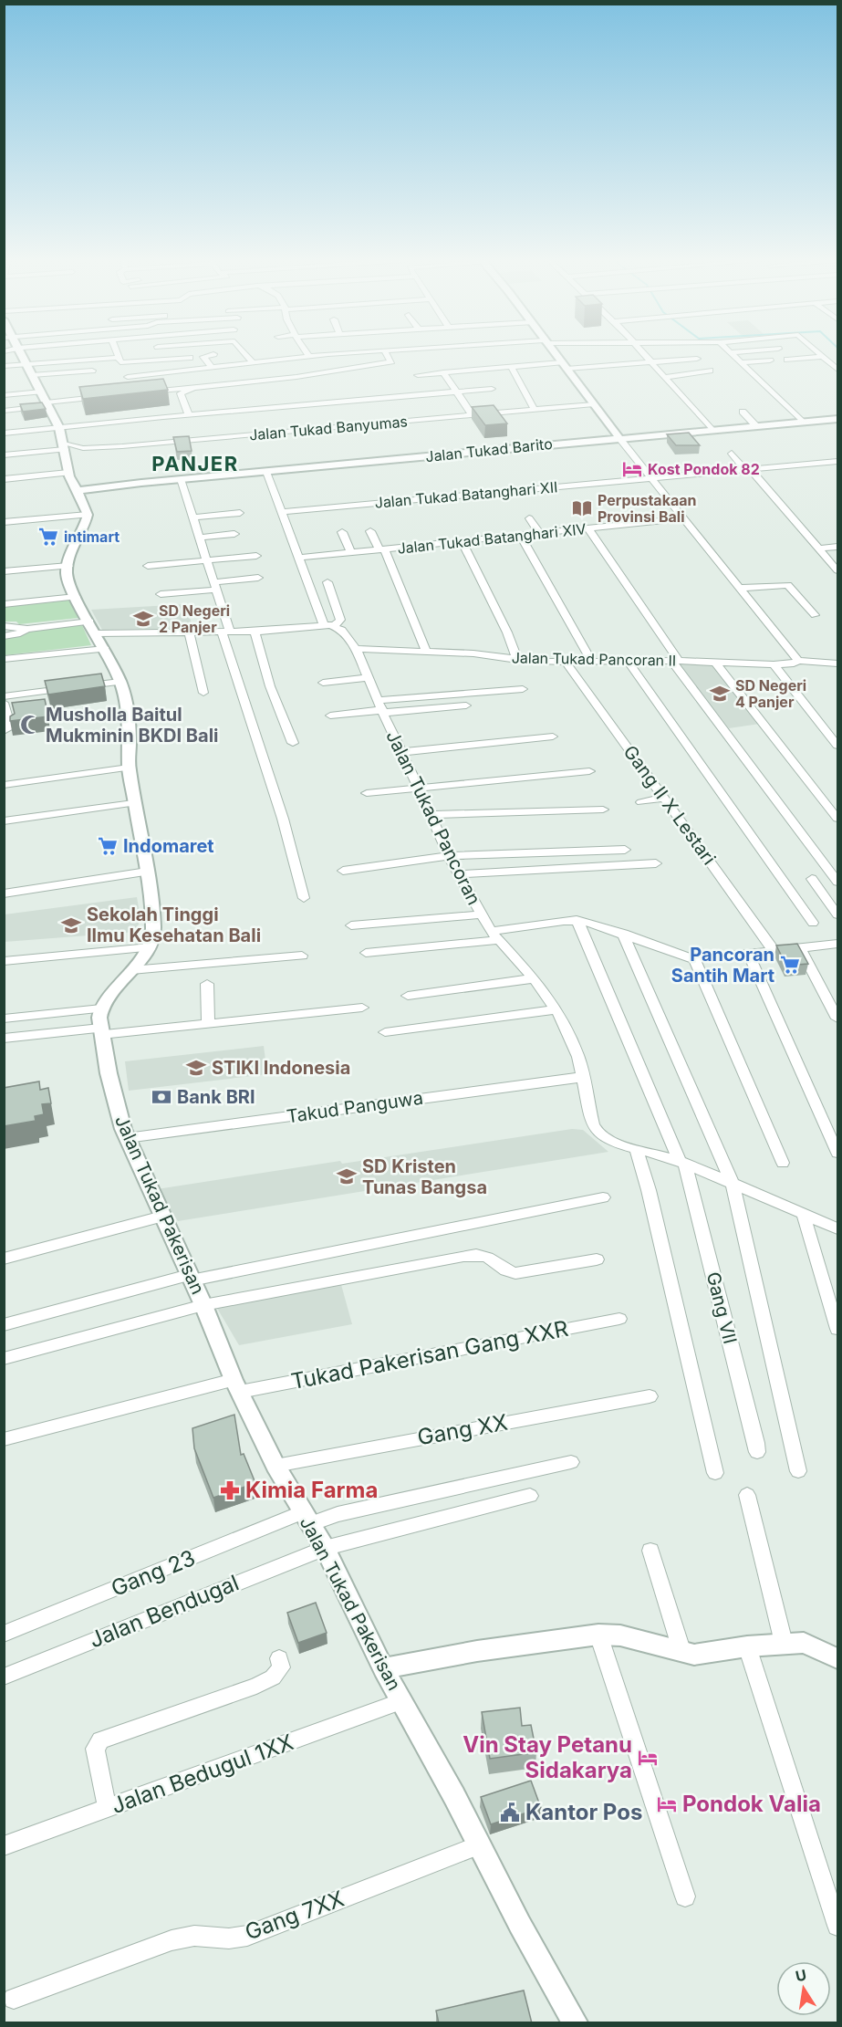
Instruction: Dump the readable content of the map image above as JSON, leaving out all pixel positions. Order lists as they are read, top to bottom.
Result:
{
  "streets": {
    "street": [
      "Jalan Tukad Banyumas",
      "Jalan Tukad Barito",
      "Jalan Tukad Batanghari XII",
      "Jalan Tukad Batanghari XIV",
      "Jalan Tukad Pancoran II",
      "Gang II X Lestari",
      "Jalan Tukad Pancoran",
      "Takud Panguwa",
      "Jalan Tukad Pakerisan",
      "Gang VII",
      "Tukad Pakerisan Gang XXR",
      "Gang XX",
      "Gang 23",
      "Jalan Bendugal",
      "Jalan Bedugul 1XX",
      "Gang 7XX"
    ]
  },
  "crossings": [
    ["Jalan Tukad Pancoran II", "Gang II X Lestari"],
    ["Jalan Tukad Pancoran II", "Jalan Tukad Pancoran"],
    ["Jalan Tukad Pancoran", "Takud Panguwa"],
    ["Jalan Tukad Pancoran", "Gang VII"],
    ["Takud Panguwa", "Jalan Tukad Pakerisan"],
    ["Jalan Tukad Pakerisan", "Tukad Pakerisan Gang XXR"],
    ["Jalan Tukad Pakerisan", "Gang XX"],
    ["Jalan Tukad Pakerisan", "Gang 23"],
    ["Jalan Tukad Pakerisan", "Jalan Bendugal"],
    ["Jalan Tukad Pakerisan", "Jalan Bedugul 1XX"],
    ["Jalan Tukad Pakerisan", "Gang 7XX"]
  ],
  "districts": ["PANJER"],
  "places": {
    "hotel": ["Kost Pondok 82", "Vin Stay Petanu Sidakarya", "Pondok Valia"],
    "library": ["Perpustakaan Provinsi Bali"],
    "supermarket": ["intimart", "Indomaret", "Pancoran Santih Mart"],
    "school or university": [
      "SD Negeri 2 Panjer",
      "SD Negeri 4 Panjer",
      "Sekolah Tinggi Ilmu Kesehatan Bali",
      "STIKI Indonesia",
      "SD Kristen Tunas Bangsa"
    ],
    "mosque": ["Musholla Baitul Mukminin BKDI Bali"],
    "bank": ["Bank BRI"],
    "pharmacy": ["Kimia Farma"],
    "public building": ["Kantor Pos"]
  },
  "north": "top"
}
